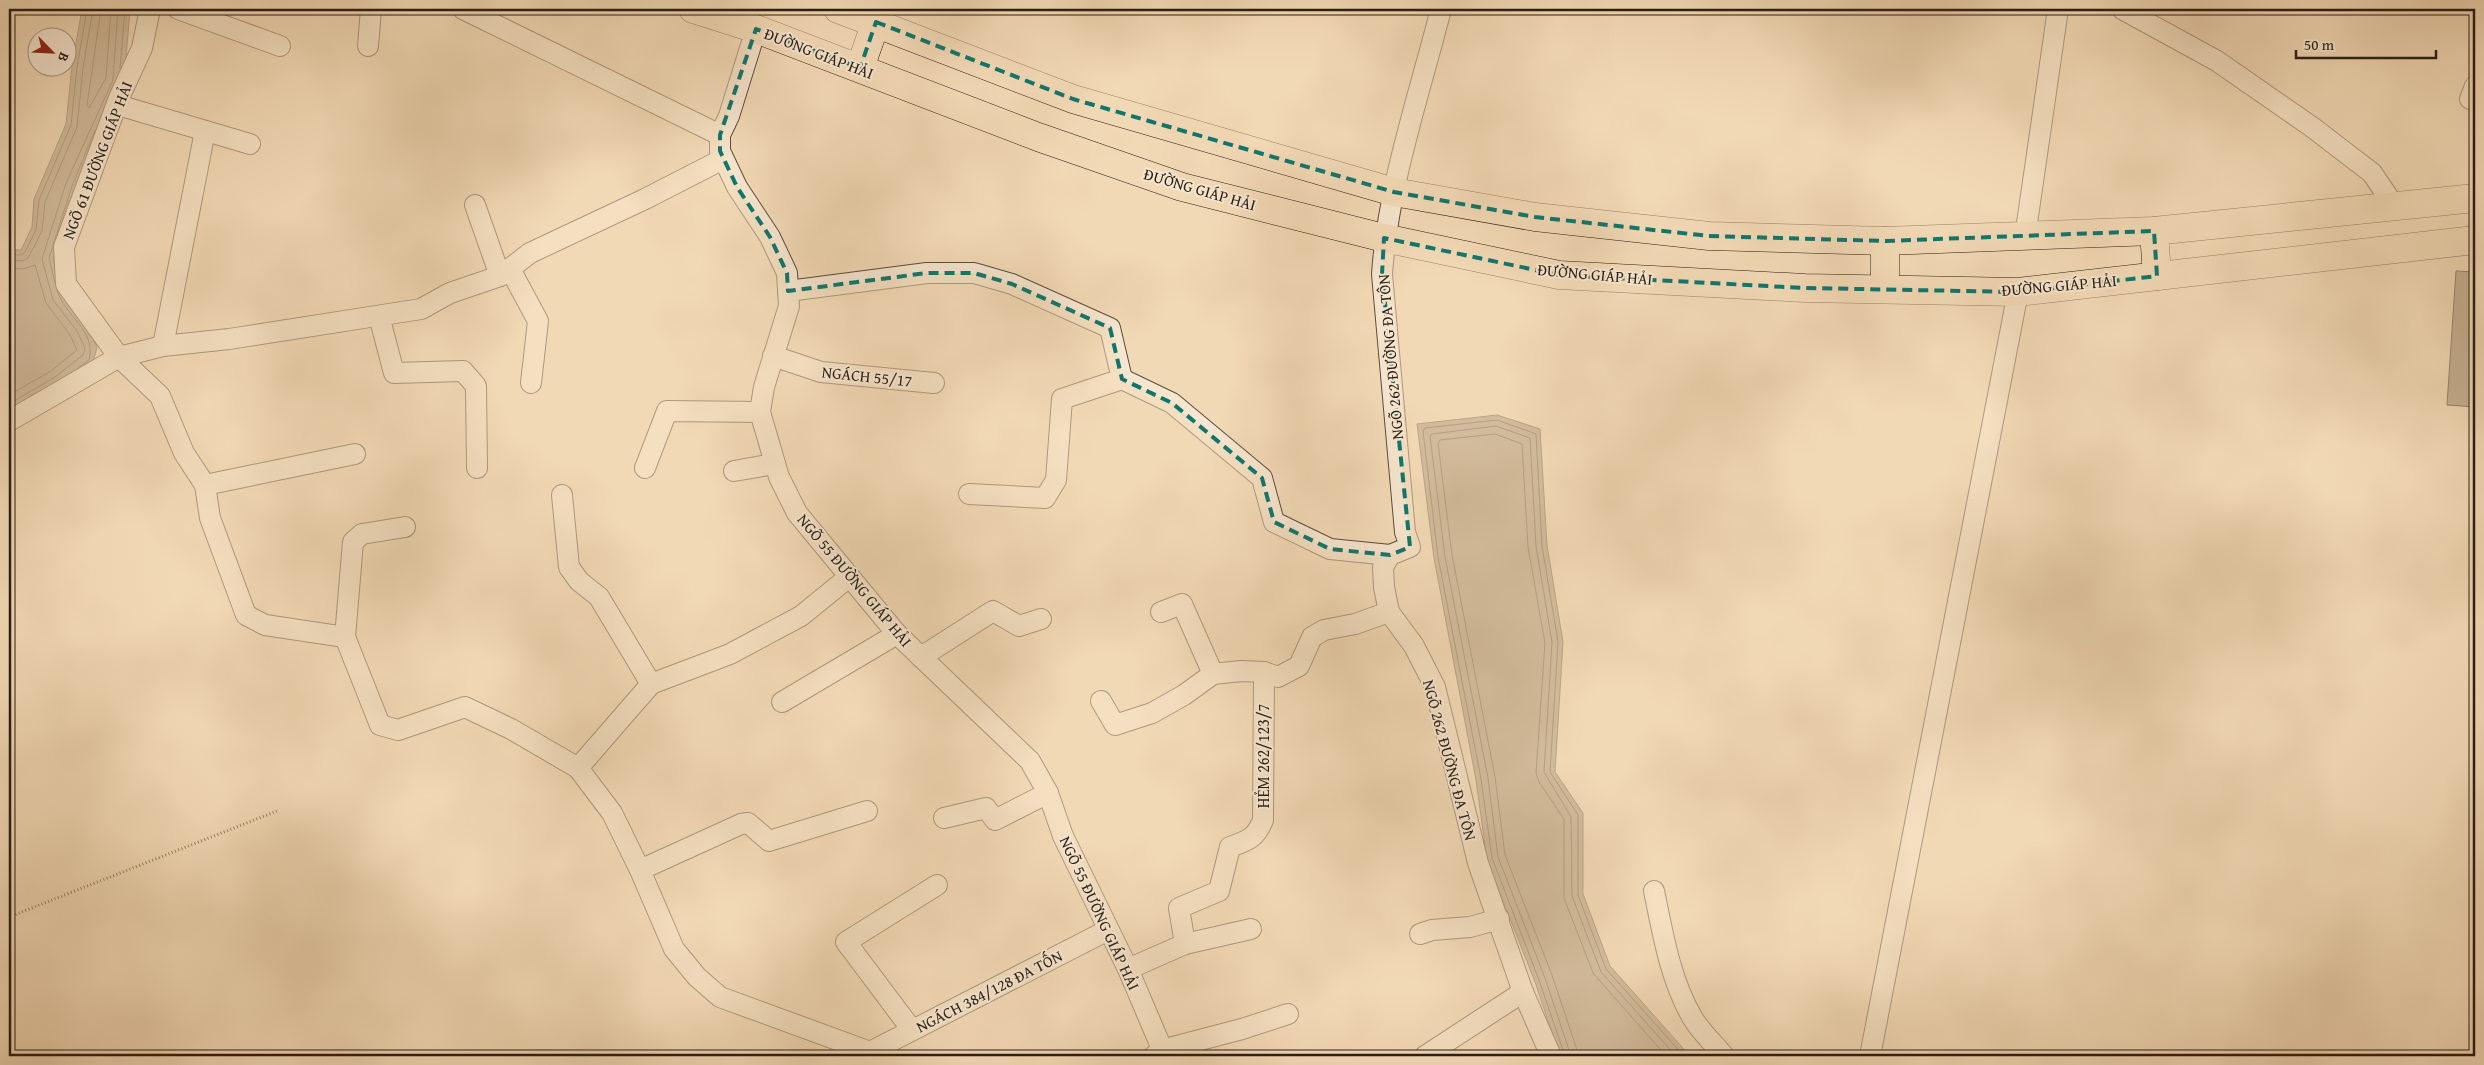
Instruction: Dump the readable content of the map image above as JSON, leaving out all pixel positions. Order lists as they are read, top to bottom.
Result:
{
  "streets": {
    "highway": ["ĐƯỜNG GIÁP HẢI"],
    "street": [
      "NGÕ 61 ĐƯỜNG GIÁP HẢI",
      "NGÕ 262 ĐƯỜNG ĐA TÔN",
      "NGÁCH 55/17",
      "NGÕ 55 ĐƯỜNG GIÁP HẢI",
      "HẺM 262/123/7",
      "NGÁCH 384/128 ĐA TỐN"
    ]
  },
  "crossings": [
    ["ĐƯỜNG GIÁP HẢI", "NGÕ 262 ĐƯỜNG ĐA TÔN"],
    ["NGÁCH 55/17", "NGÕ 55 ĐƯỜNG GIÁP HẢI"],
    ["NGÕ 55 ĐƯỜNG GIÁP HẢI", "NGÁCH 384/128 ĐA TỐN"]
  ],
  "scale_bar": "50 m",
  "north": "bottom right"
}
